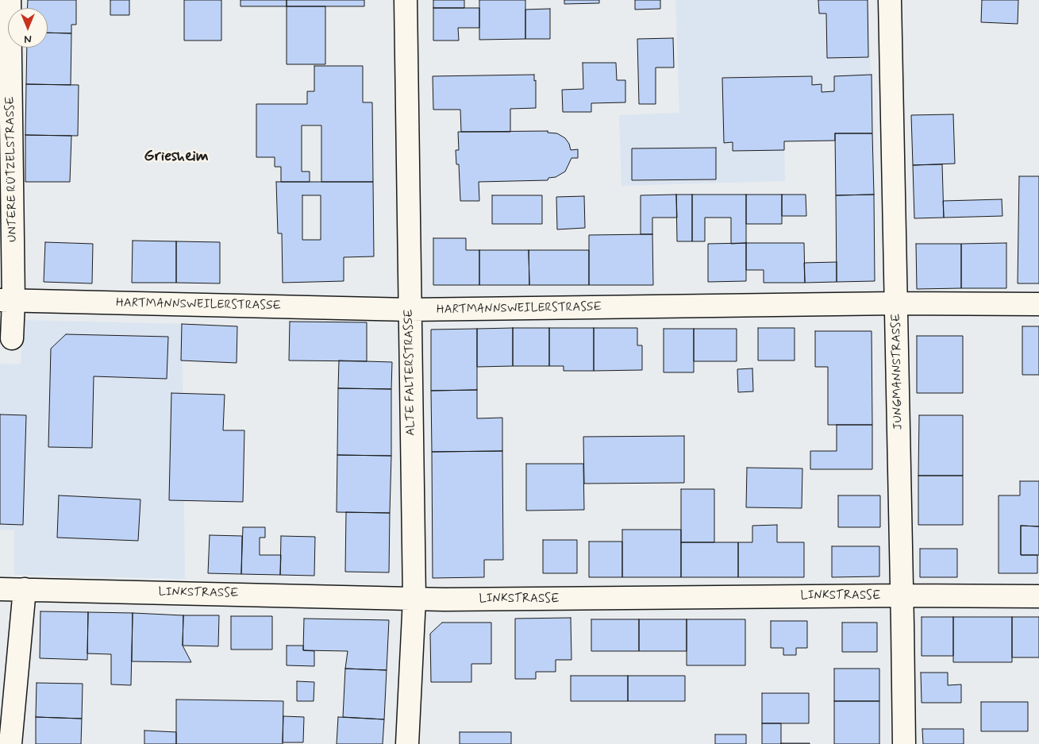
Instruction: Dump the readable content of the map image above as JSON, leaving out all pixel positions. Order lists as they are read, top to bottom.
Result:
{
  "streets": {
    "street": [
      "UNTERE RÜTZELSTRASSE",
      "HARTMANNSWEILERSTRASSE",
      "JUNGMANNSTRASSE",
      "ALTE FALTERSTRASSE",
      "LINKSTRASSE"
    ]
  },
  "crossings": [
    ["UNTERE RÜTZELSTRASSE", "HARTMANNSWEILERSTRASSE"],
    ["HARTMANNSWEILERSTRASSE", "JUNGMANNSTRASSE"],
    ["HARTMANNSWEILERSTRASSE", "ALTE FALTERSTRASSE"],
    ["JUNGMANNSTRASSE", "LINKSTRASSE"],
    ["ALTE FALTERSTRASSE", "LINKSTRASSE"]
  ],
  "districts": ["Griesheim"],
  "north": "bottom"
}
